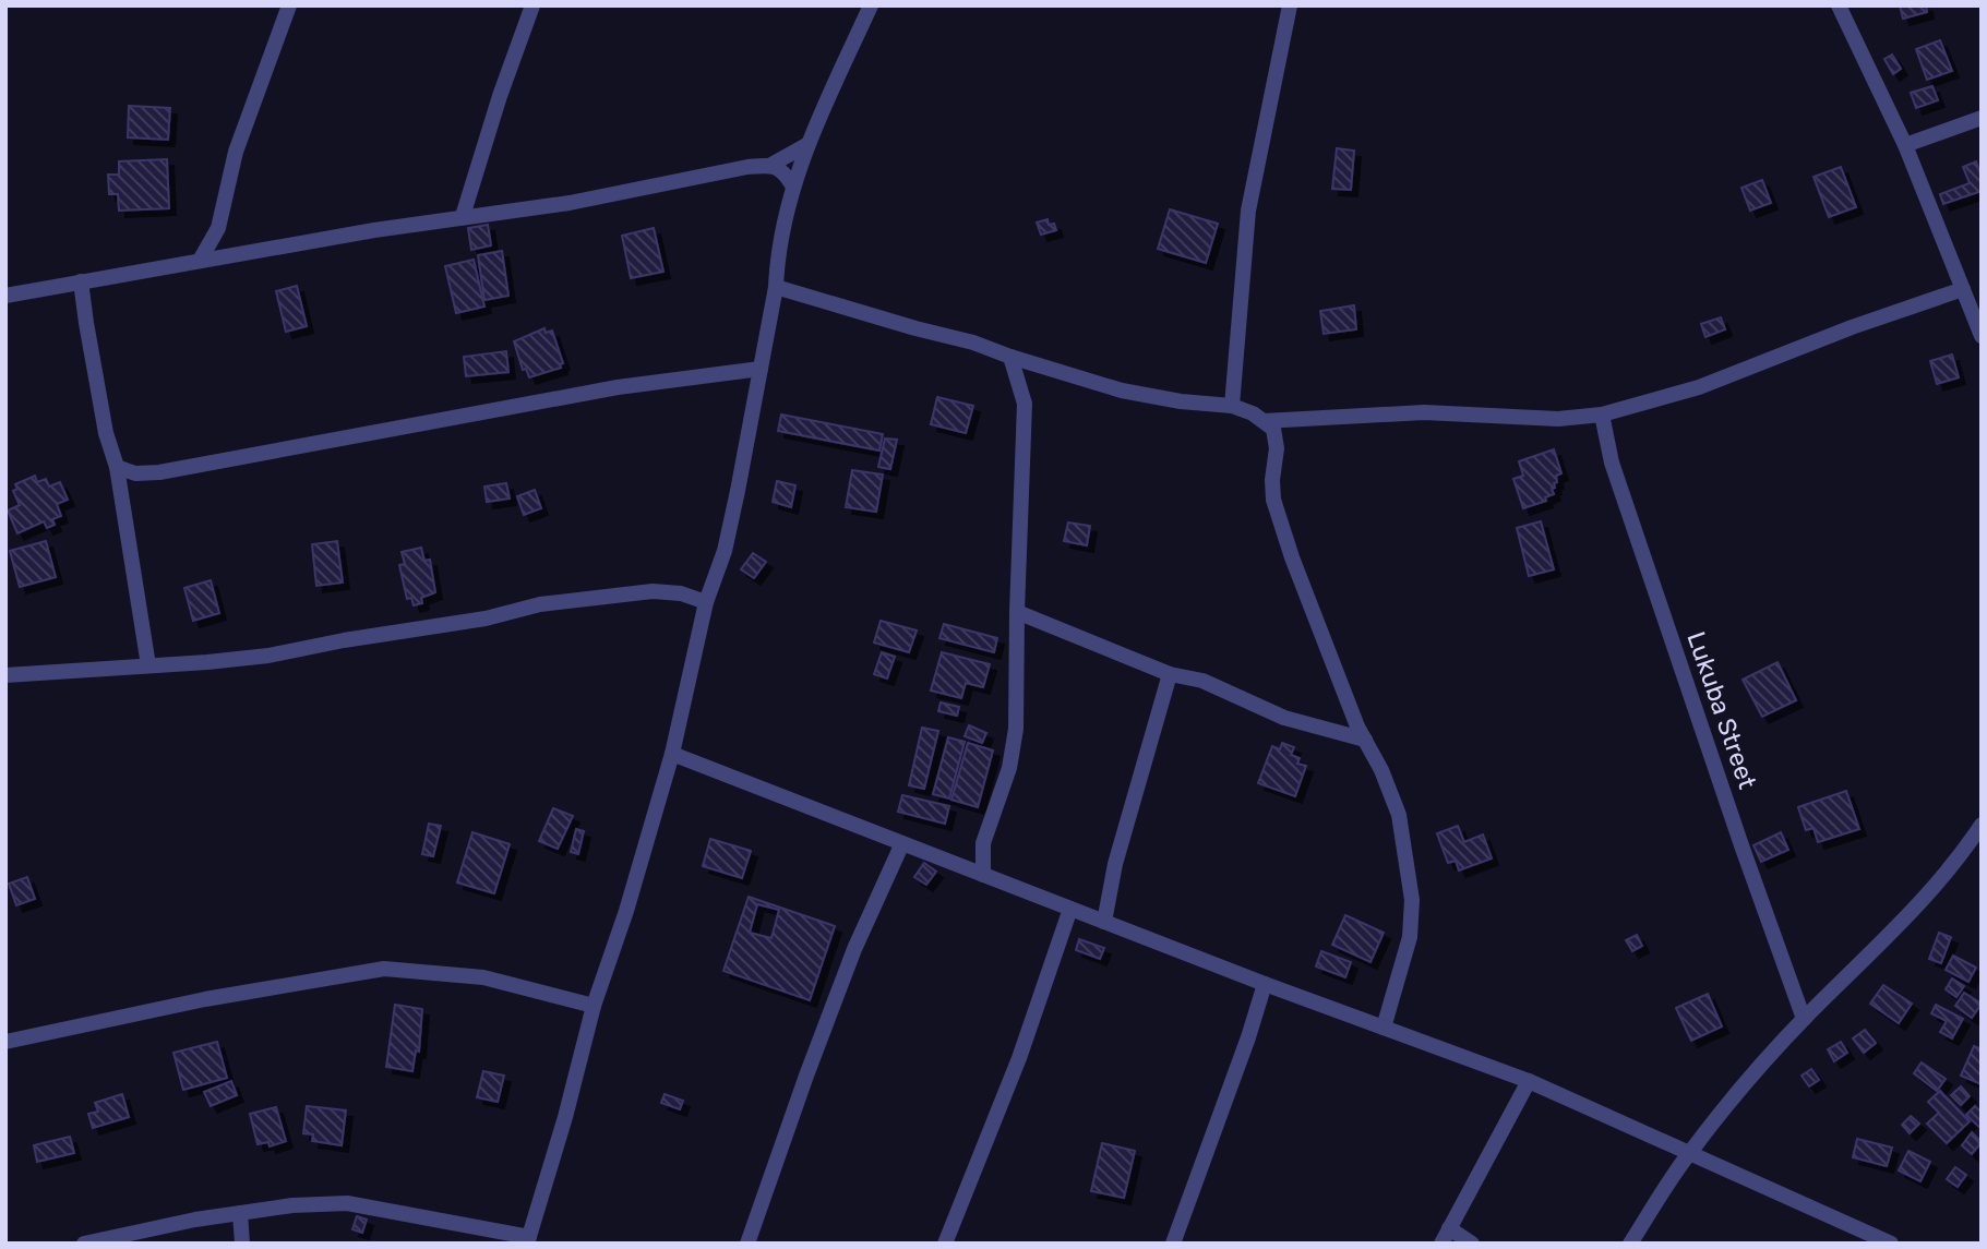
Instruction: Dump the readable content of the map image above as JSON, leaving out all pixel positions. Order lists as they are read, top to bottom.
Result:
{
  "streets": {
    "street": ["Lukuba Street"]
  }
}
